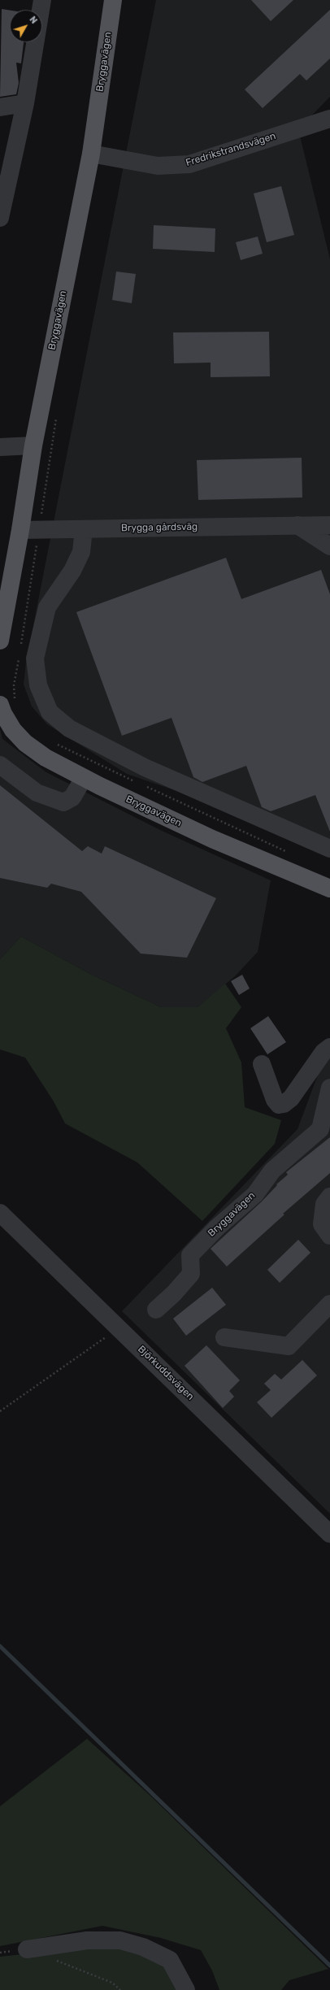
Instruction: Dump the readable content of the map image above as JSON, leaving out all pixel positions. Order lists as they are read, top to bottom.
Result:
{
  "streets": {
    "main road": ["Bryggavägen"],
    "street": ["Fredrikstrandsvägen", "Brygga gårdsväg", "Björkuddsvägen"]
  },
  "crossings": [
    ["Bryggavägen", "Fredrikstrandsvägen"],
    ["Bryggavägen", "Brygga gårdsväg"]
  ],
  "north": "top right"
}
